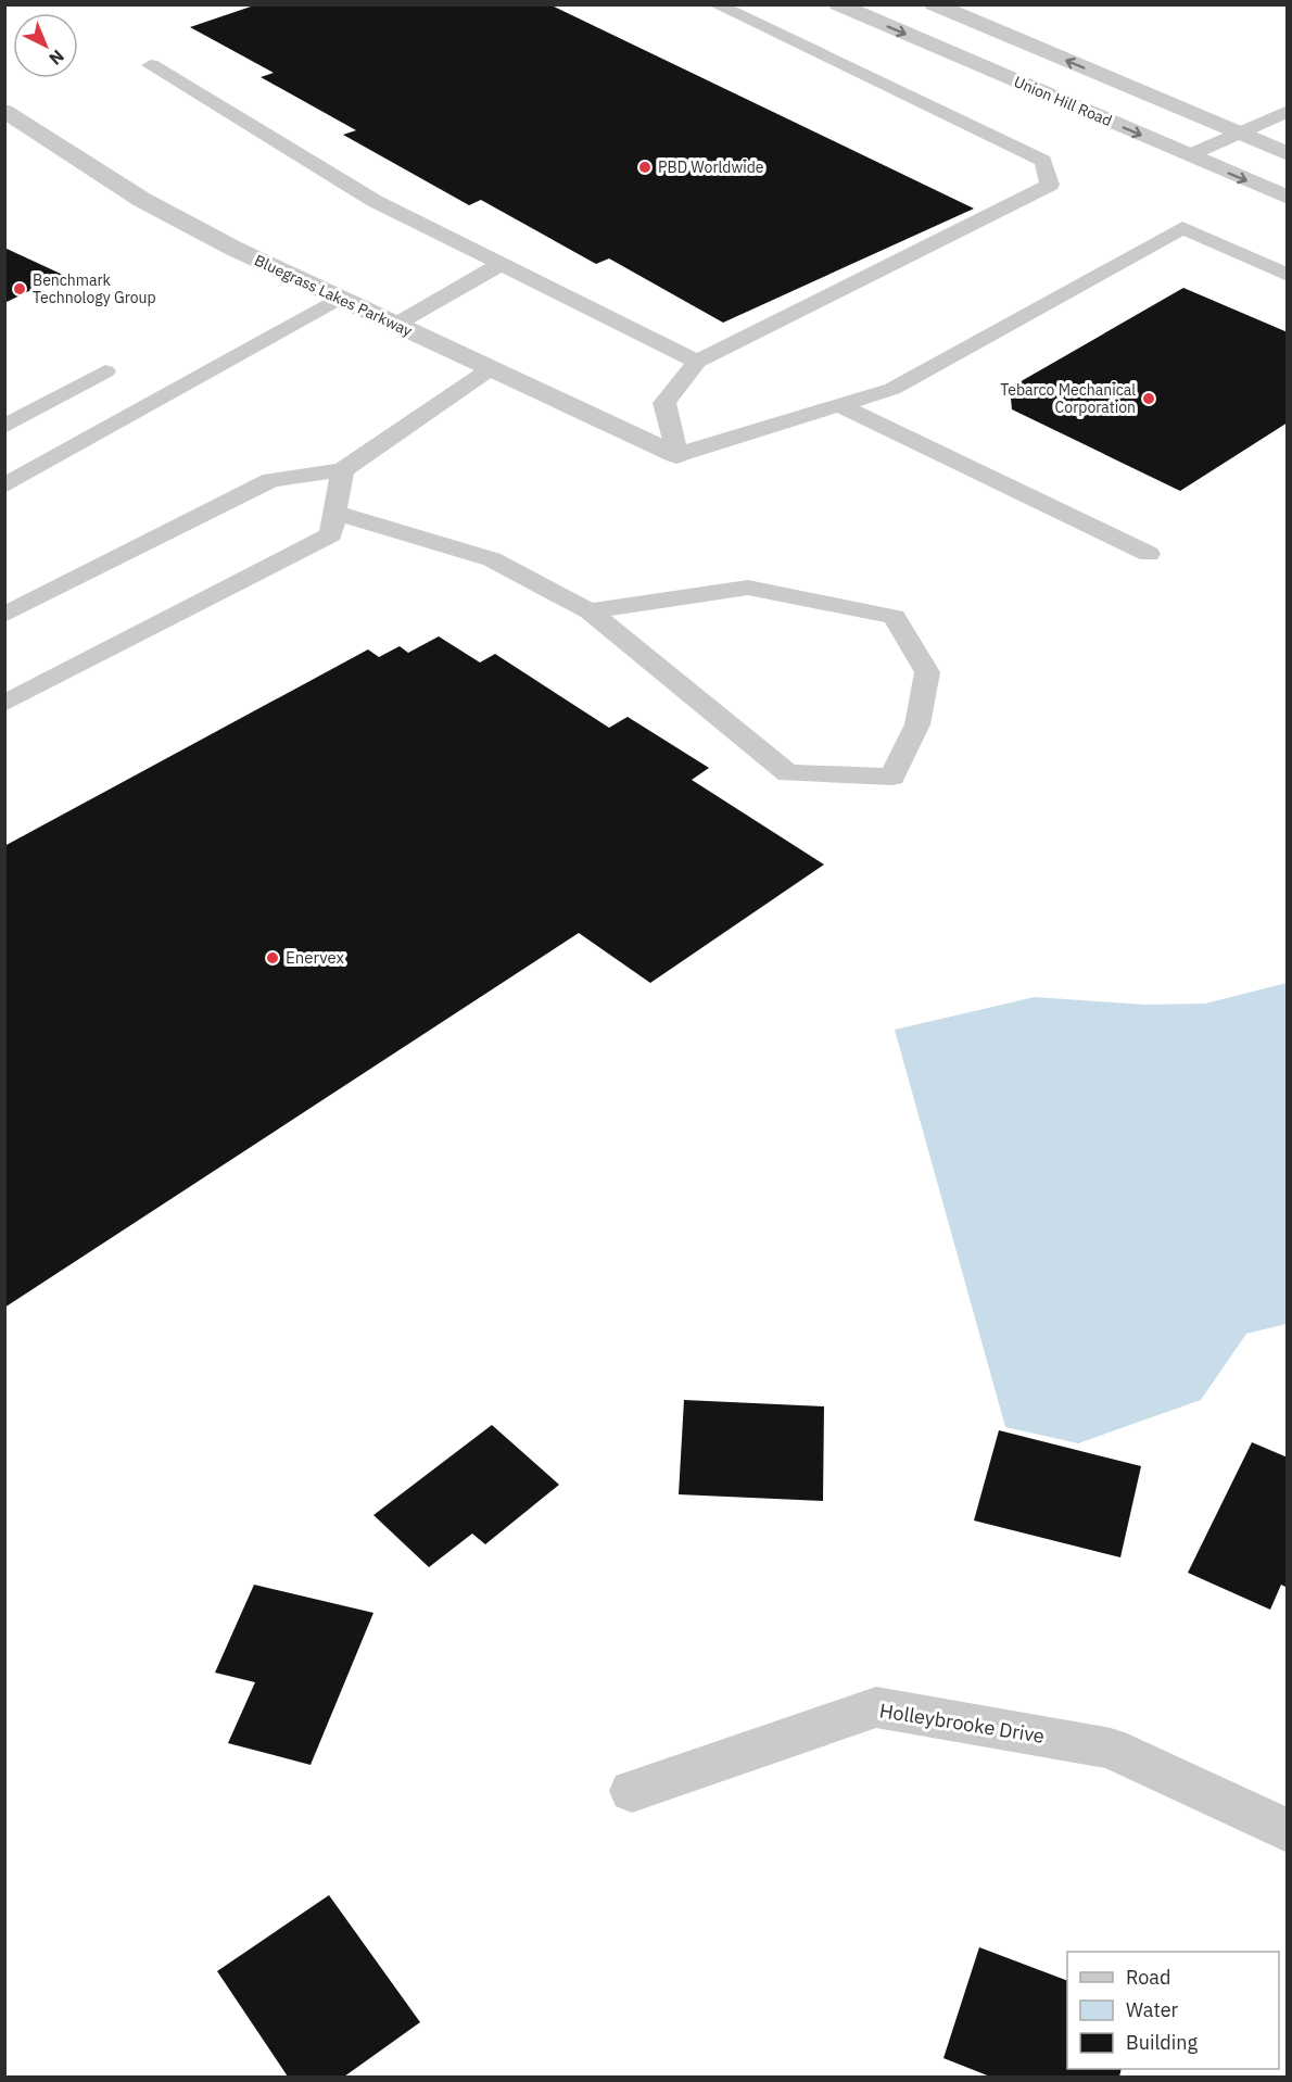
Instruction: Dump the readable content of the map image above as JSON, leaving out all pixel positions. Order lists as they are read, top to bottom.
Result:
{
  "streets": {
    "street": ["Union Hill Road", "Bluegrass Lakes Parkway", "Holleybrooke Drive"]
  },
  "places": [
    "PBD Worldwide",
    "Benchmark Technology Group",
    "Tebarco Mechanical Corporation",
    "Enervex"
  ],
  "legend": ["Road", "Water", "Building"],
  "north": "bottom right"
}
